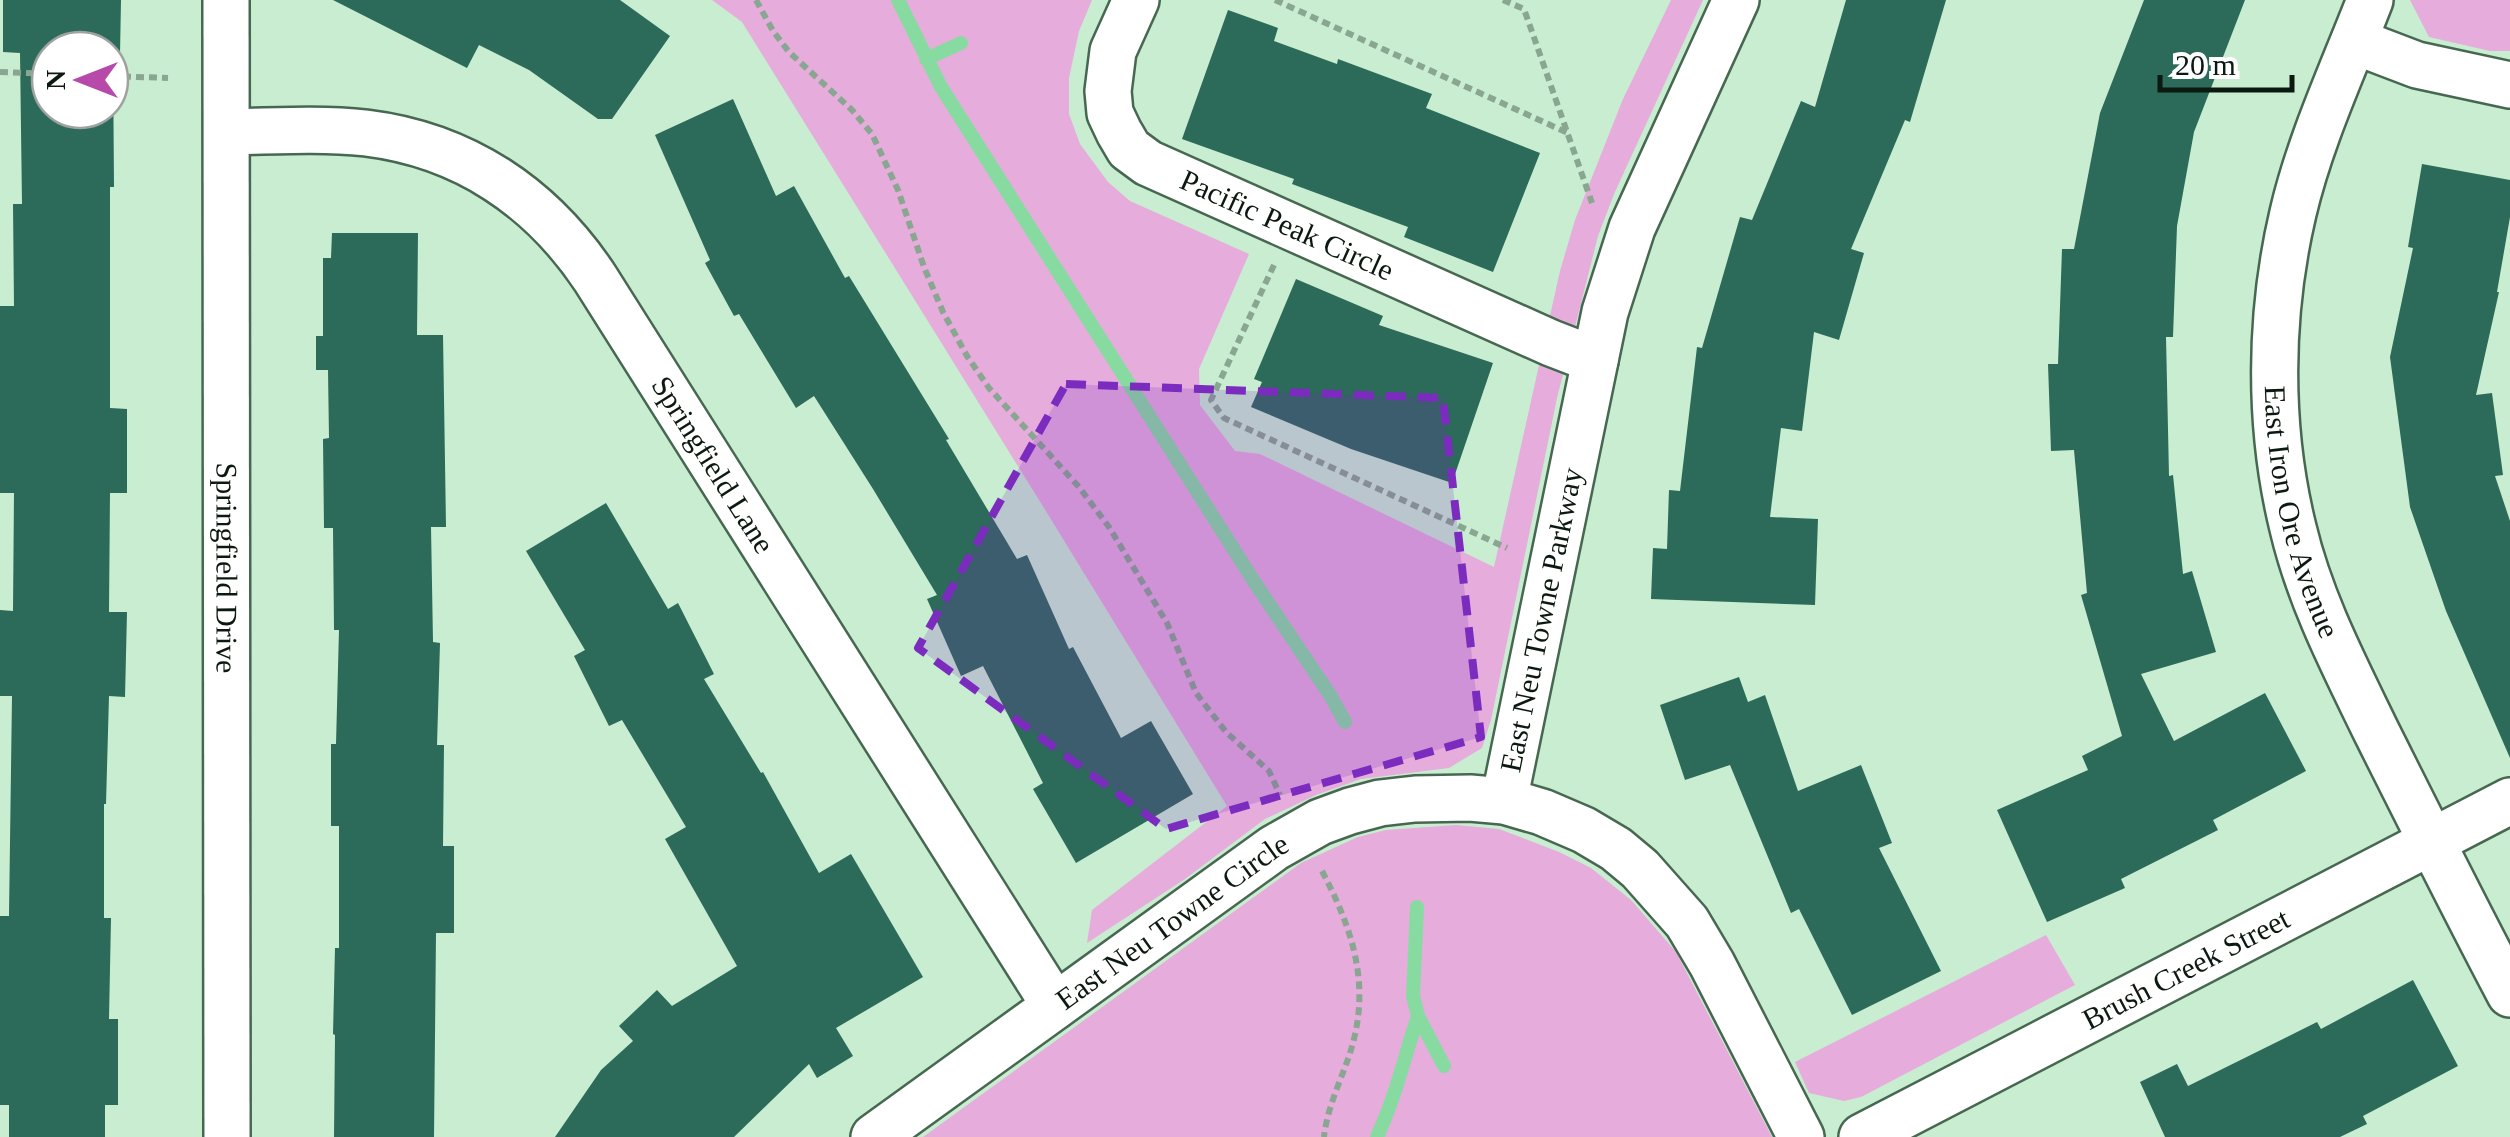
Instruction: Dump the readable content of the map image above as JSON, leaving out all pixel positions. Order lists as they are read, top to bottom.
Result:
{
  "streets": {
    "street": [
      "Pacific Peak Circle",
      "Springfield Lane",
      "East Iron Ore Avenue",
      "Springfield Drive",
      "East Neu Towne Parkway",
      "East Neu Towne Circle",
      "Brush Creek Street"
    ]
  },
  "crossings": [
    ["Pacific Peak Circle", "East Neu Towne Parkway"],
    ["Springfield Lane", "Springfield Drive"],
    ["Springfield Lane", "East Neu Towne Circle"],
    ["East Iron Ore Avenue", "Brush Creek Street"],
    ["East Neu Towne Parkway", "East Neu Towne Circle"]
  ],
  "scale_bar": "20 m",
  "north": "left"
}
